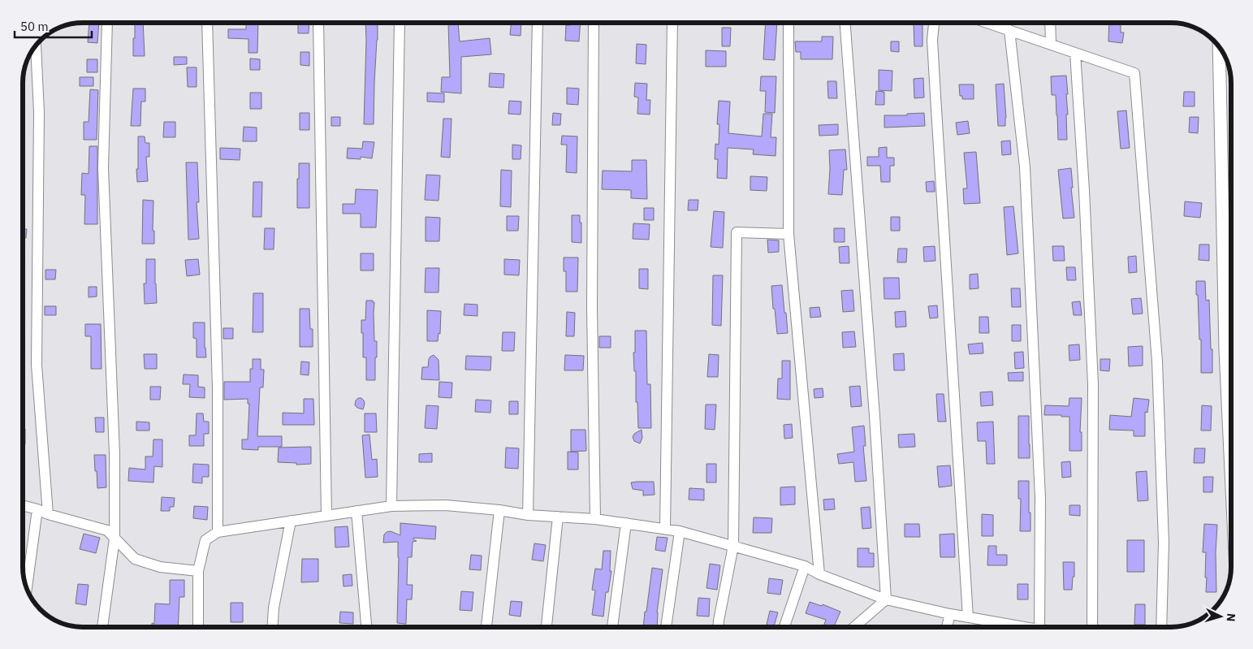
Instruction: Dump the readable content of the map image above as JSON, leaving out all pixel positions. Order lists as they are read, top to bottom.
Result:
{
  "scale_bar": "50 m",
  "north": "right"
}
